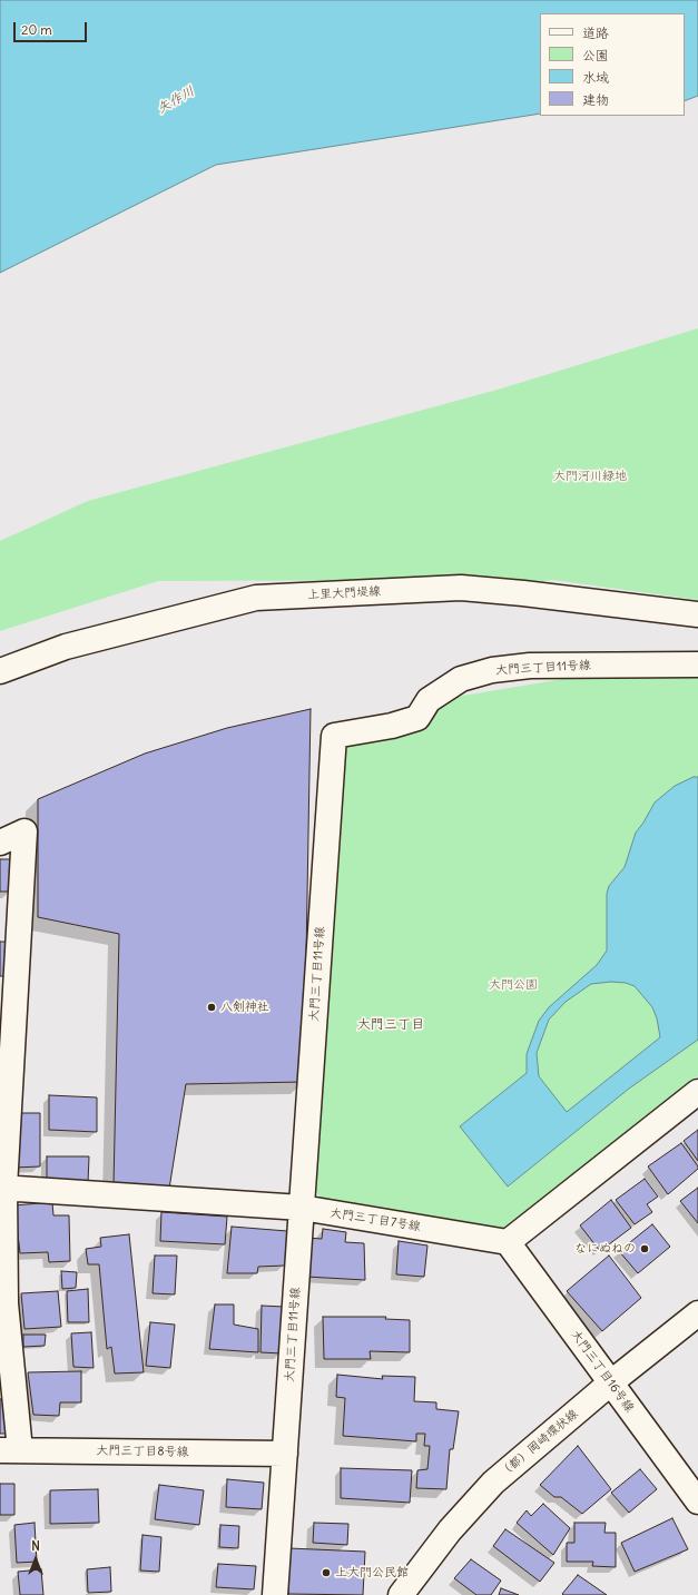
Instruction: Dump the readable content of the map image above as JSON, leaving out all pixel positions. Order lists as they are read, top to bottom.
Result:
{
  "streets": {
    "street": [
      "上里大門堤線",
      "大門三丁目11号線",
      "大門三丁目7号線",
      "大門三丁目16号線",
      "（都）岡崎環状線",
      "大門三丁目8号線"
    ]
  },
  "crossings": [
    ["大門三丁目11号線", "大門三丁目7号線"],
    ["大門三丁目11号線", "大門三丁目8号線"],
    ["大門三丁目7号線", "大門三丁目16号線"],
    ["大門三丁目16号線", "（都）岡崎環状線"]
  ],
  "districts": ["大門三丁目"],
  "water": ["矢作川"],
  "parks": ["大門河川緑地", "大門公園"],
  "places": ["八剣神社", "なにぬねの", "上大門公民館"],
  "legend": [
    "道路",
    "公園",
    "水域",
    "建物"
  ],
  "scale_bar": "20 m",
  "north": "top"
}
